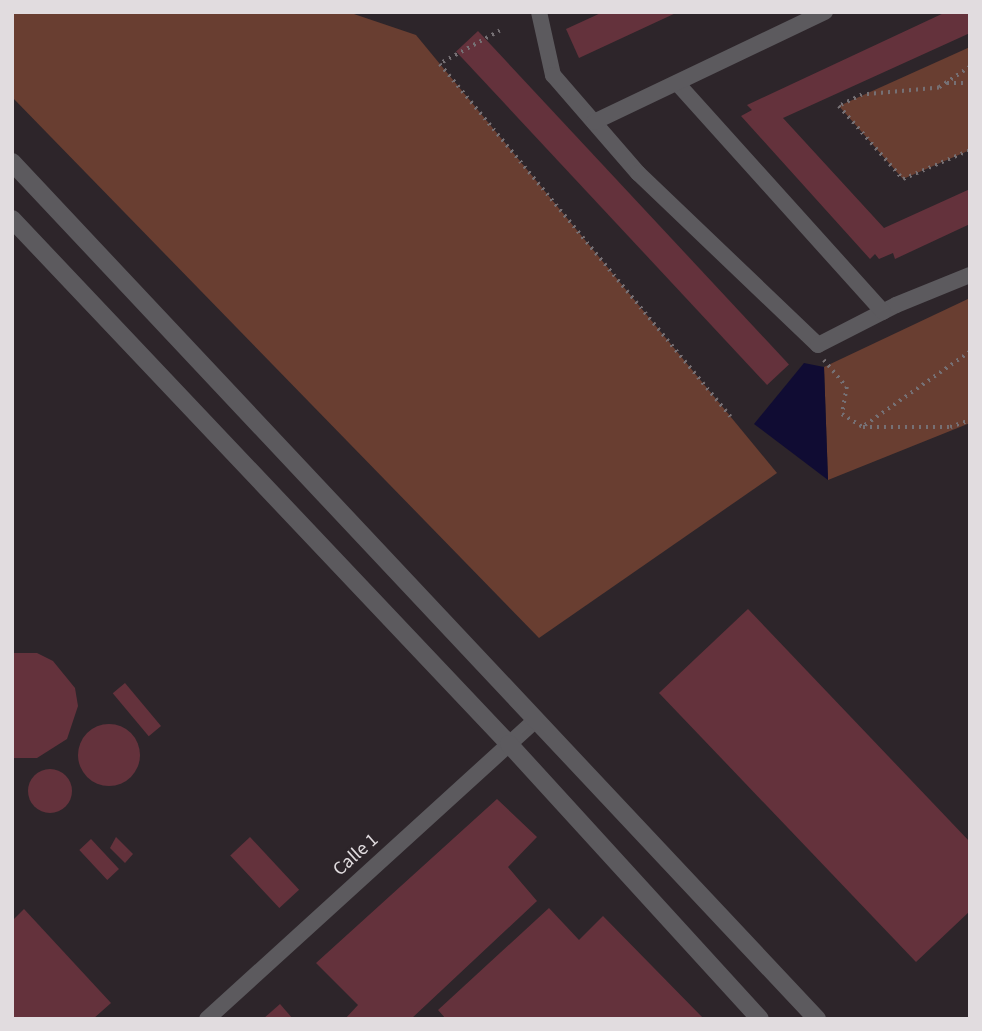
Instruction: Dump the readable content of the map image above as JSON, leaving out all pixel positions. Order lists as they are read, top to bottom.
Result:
{
  "streets": {
    "street": ["Calle 1"]
  }
}
